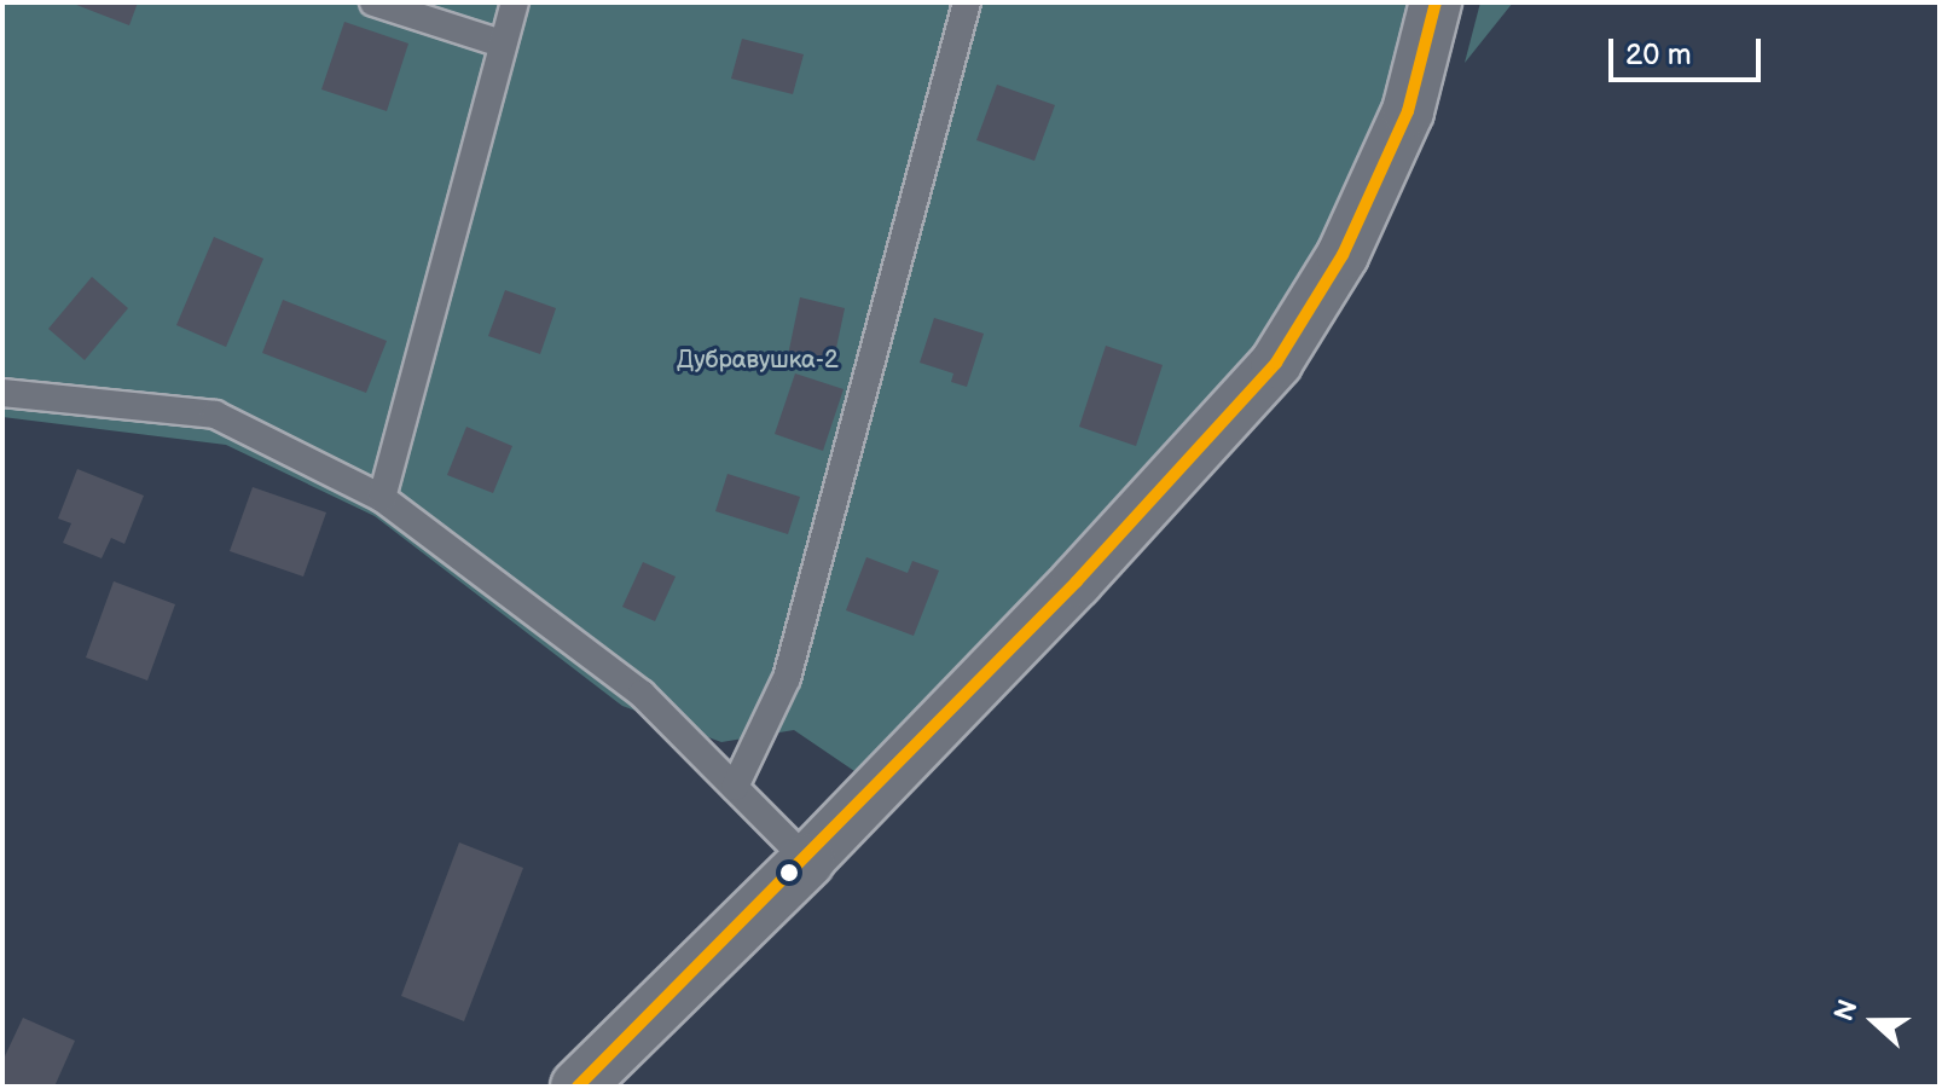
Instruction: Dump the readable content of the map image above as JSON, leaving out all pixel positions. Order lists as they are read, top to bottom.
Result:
{
  "parks": ["Дубравушка-2"],
  "scale_bar": "20 m",
  "north": "left"
}
